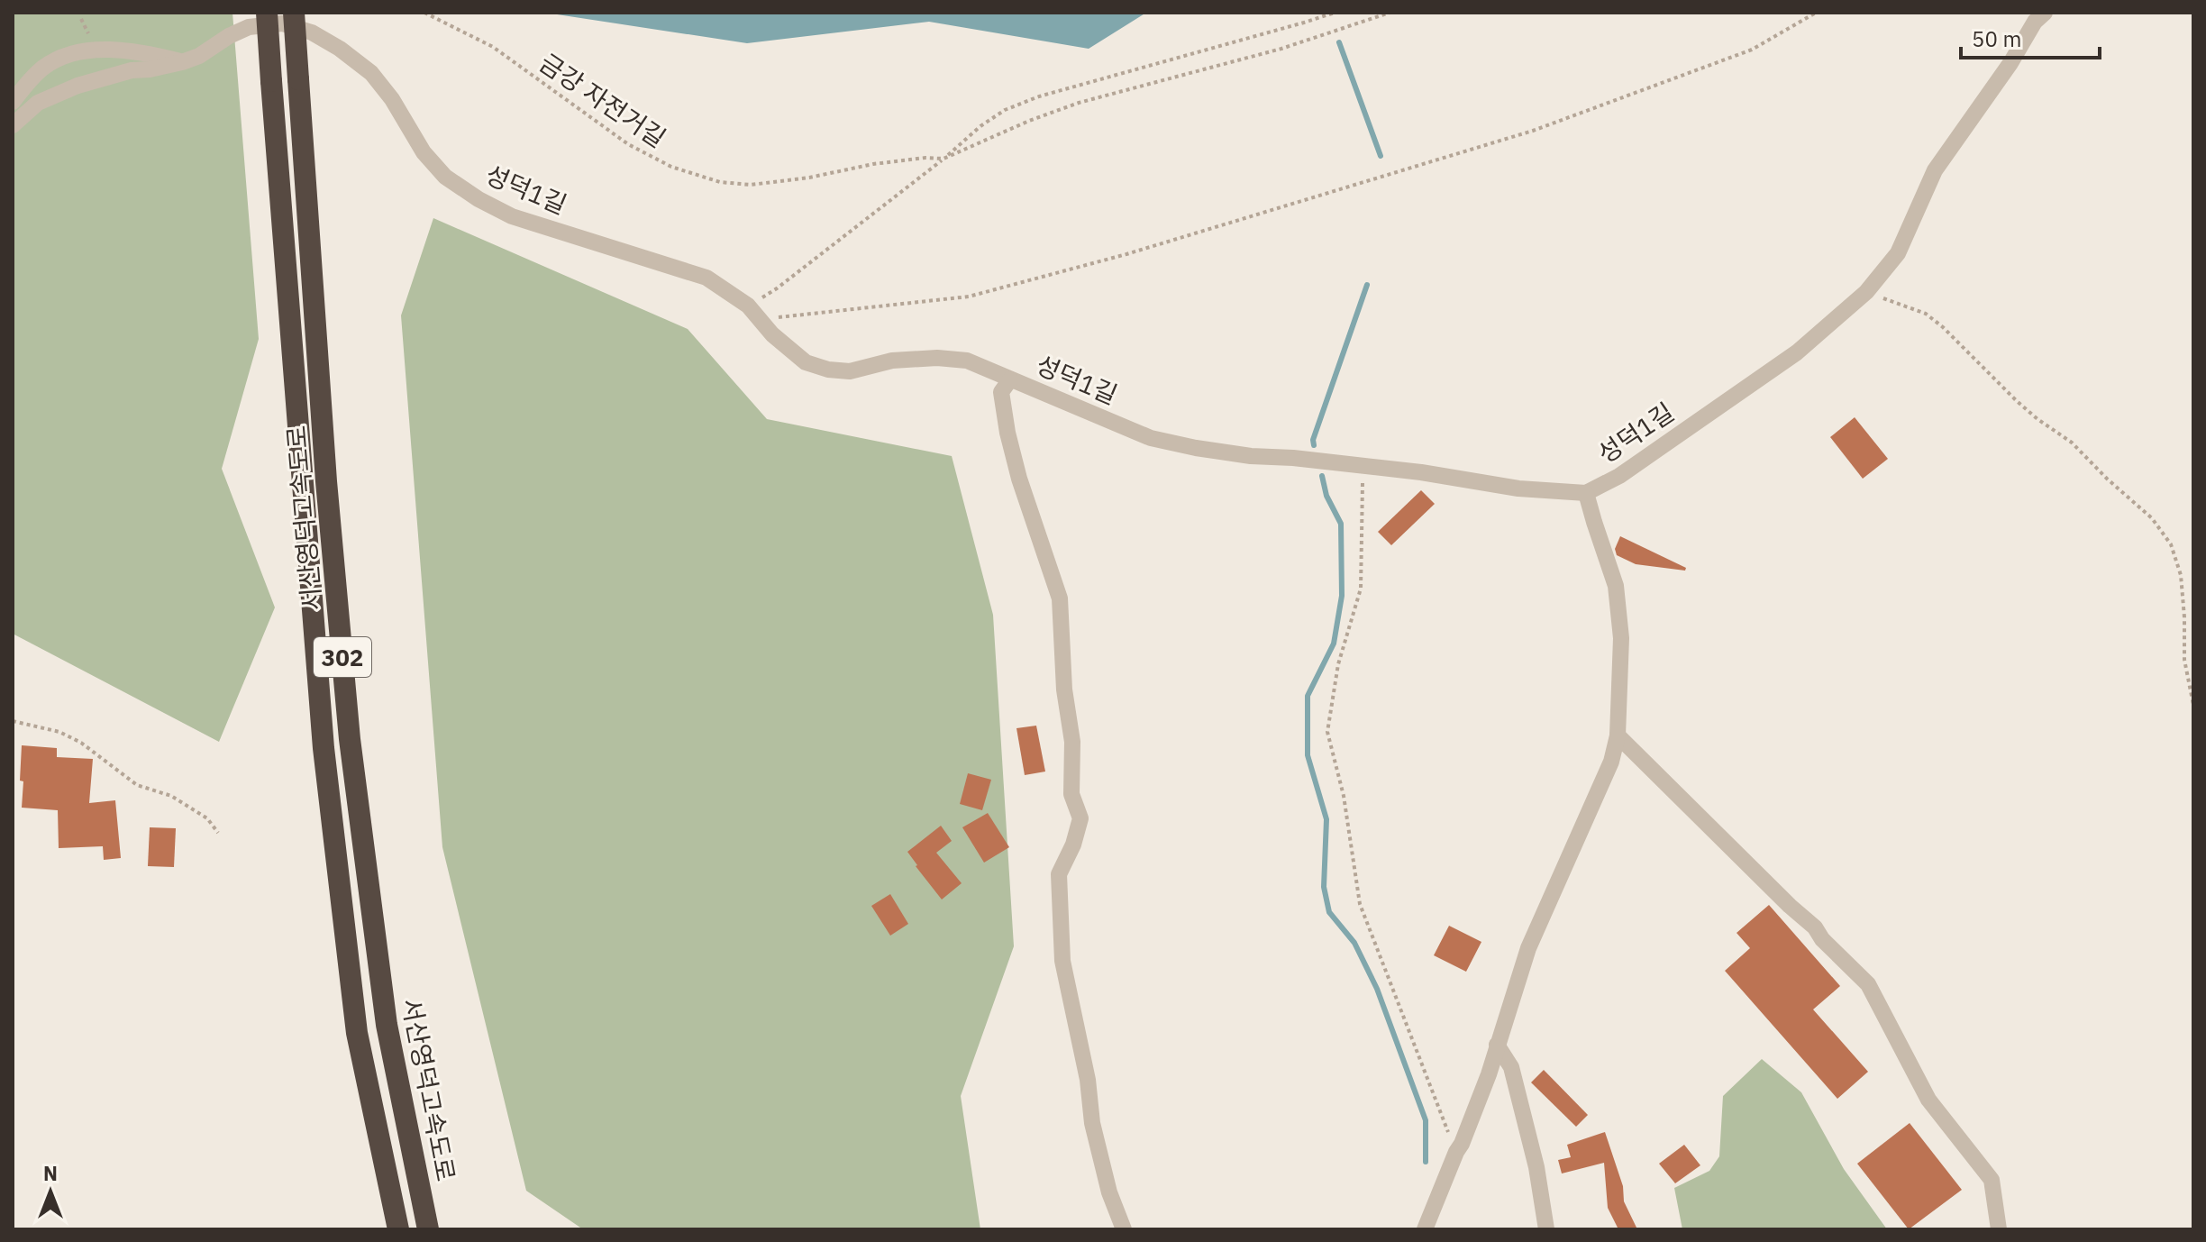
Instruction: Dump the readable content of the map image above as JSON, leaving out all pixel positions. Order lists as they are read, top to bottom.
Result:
{
  "streets": {
    "highway": ["서산영덕고속도로", "302"],
    "street": ["성덕1길"],
    "path": ["금강 자전거길"]
  },
  "scale_bar": "50 m",
  "north": "top"
}
